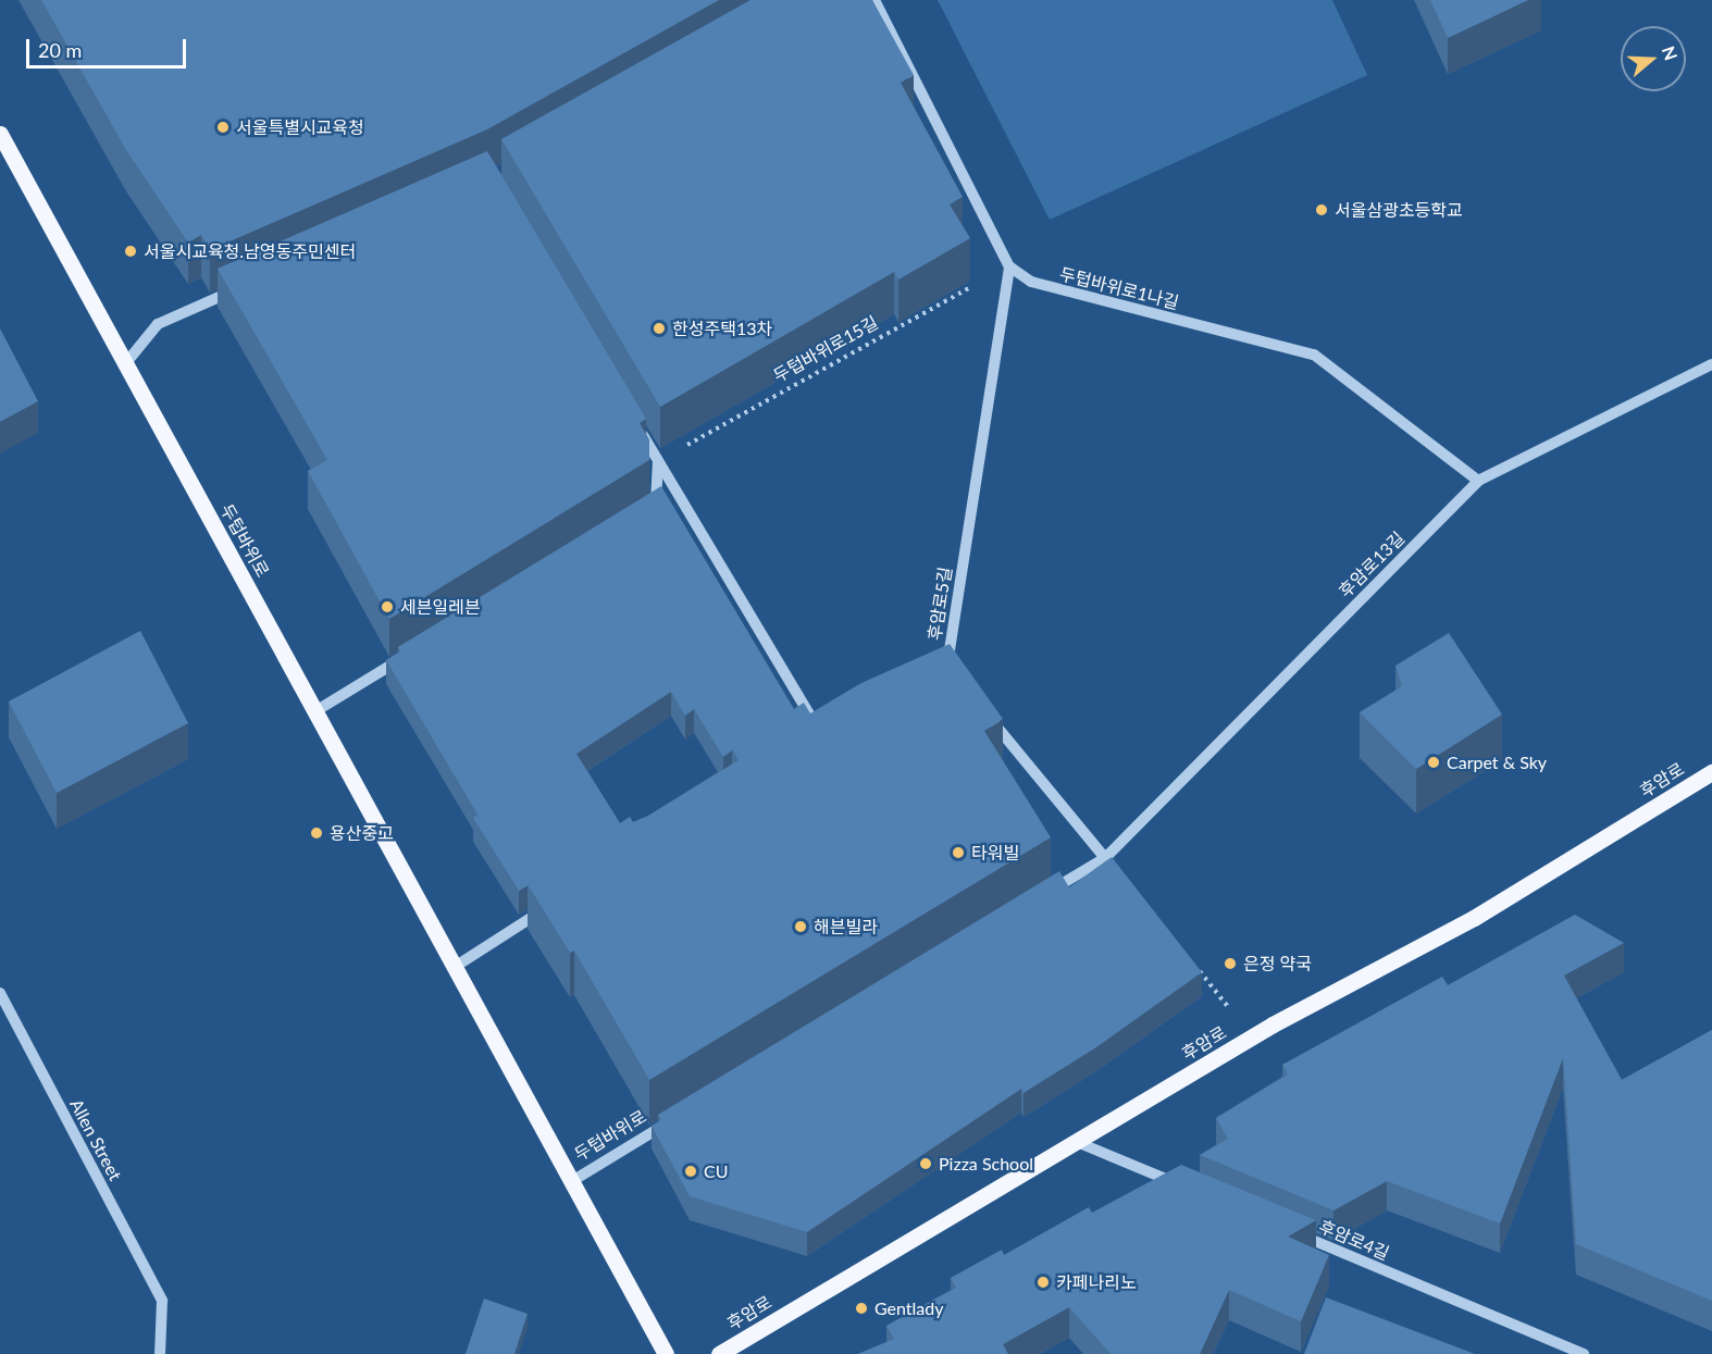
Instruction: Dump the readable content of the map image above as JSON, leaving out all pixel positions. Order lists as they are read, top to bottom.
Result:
{
  "streets": {
    "main road": ["두텁바위로", "후암로"],
    "street": [
      "두텁바위로1나길",
      "후암로13길",
      "후암로5길",
      "Allen Street",
      "후암로4길"
    ],
    "path": ["두텁바위로15길"]
  },
  "crossings": [
    ["두텁바위로1나길", "두텁바위로15길"],
    ["두텁바위로1나길", "후암로13길"],
    ["두텁바위로1나길", "후암로5길"],
    ["두텁바위로15길", "후암로5길"]
  ],
  "places": [
    "서울특별시교육청",
    "서울삼광초등학교",
    "서울시교육청.남영동주민센터",
    "한성주택13차",
    "세븐일레븐",
    "Carpet & Sky",
    "용산중고",
    "타워빌",
    "해븐빌라",
    "은정 약국",
    "Pizza School",
    "CU",
    "카페나리노",
    "Gentlady"
  ],
  "scale_bar": "20 m",
  "north": "right"
}
